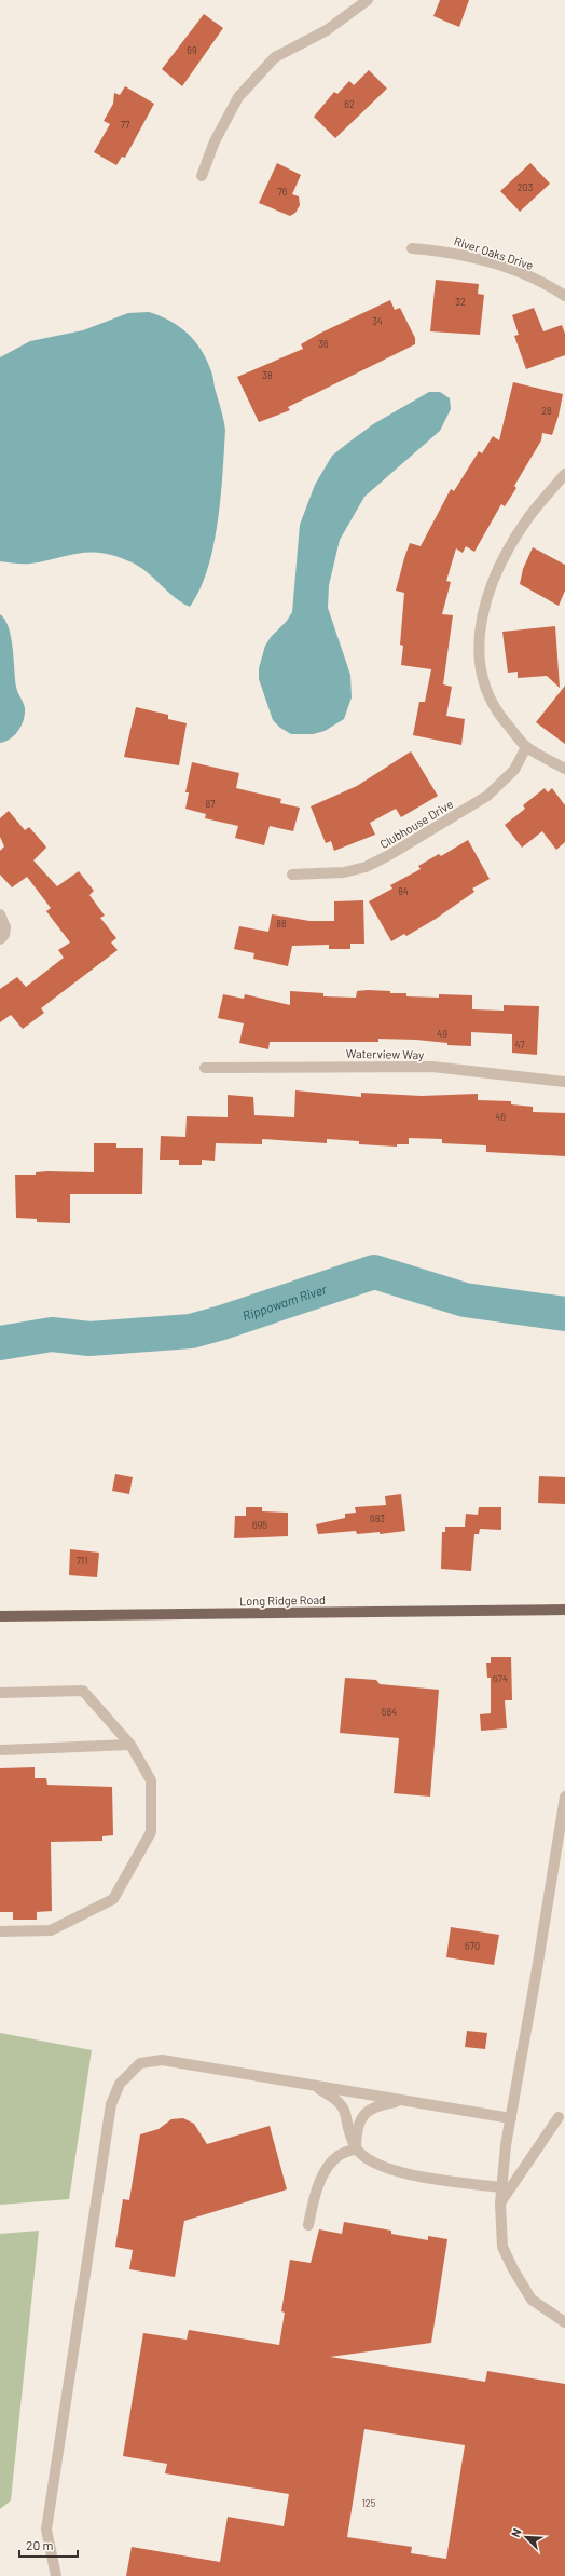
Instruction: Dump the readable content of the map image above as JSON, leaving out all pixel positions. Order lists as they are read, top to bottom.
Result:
{
  "streets": {
    "main road": ["Long Ridge Road"],
    "street": ["River Oaks Drive", "Clubhouse Drive", "Waterview Way"]
  },
  "water": ["Rippowam River"],
  "house_numbers": [
    "69",
    "62",
    "77",
    "203",
    "76",
    "32",
    "34",
    "36",
    "38",
    "28",
    "87",
    "84",
    "88",
    "49",
    "47",
    "46",
    "683",
    "695",
    "711",
    "674",
    "684",
    "670",
    "125"
  ],
  "scale_bar": "20 m",
  "north": "top left"
}
